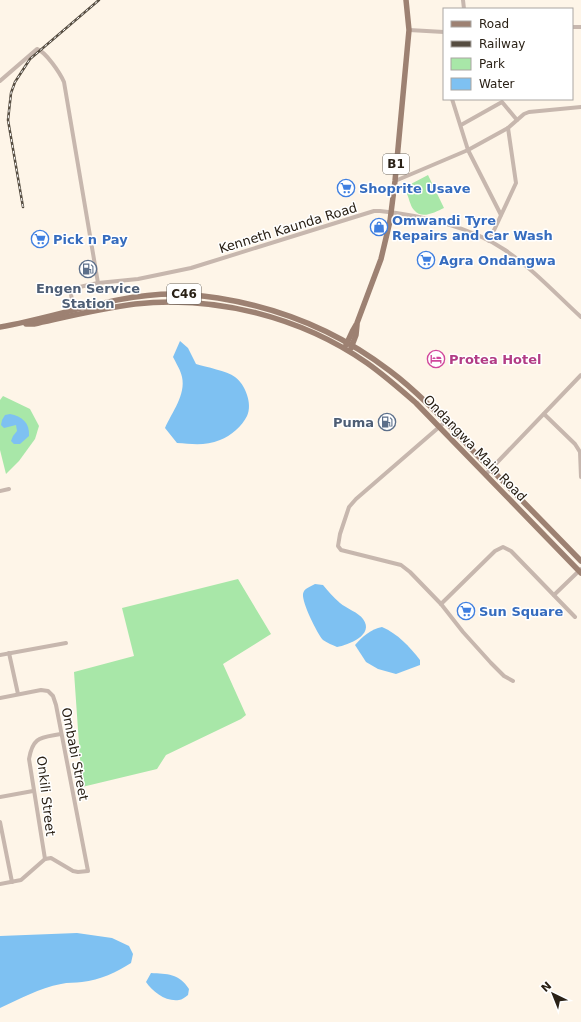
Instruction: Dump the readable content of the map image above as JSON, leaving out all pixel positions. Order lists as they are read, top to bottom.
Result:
{
  "streets": {
    "main road": ["B1", "C46", "Ondangwa Main Road"],
    "street": ["Kenneth Kaunda Road", "Ombabi Street", "Onkili Street"]
  },
  "crossings": [
    ["B1", "Kenneth Kaunda Road"],
    ["B1", "C46"],
    ["B1", "Ondangwa Main Road"],
    ["Kenneth Kaunda Road", "C46"],
    ["C46", "Ondangwa Main Road"],
    ["Ombabi Street", "Onkili Street"]
  ],
  "places": {
    "supermarket": [
      "Shoprite Usave",
      "Pick n Pay",
      "Agra Ondangwa",
      "Sun Square"
    ],
    "shop": ["Omwandi Tyre Repairs and Car Wash"],
    "fuel station": ["Engen Service Station", "Puma"],
    "hotel": ["Protea Hotel"]
  },
  "legend": [
    "Road",
    "Railway",
    "Park",
    "Water"
  ],
  "north": "top left"
}
